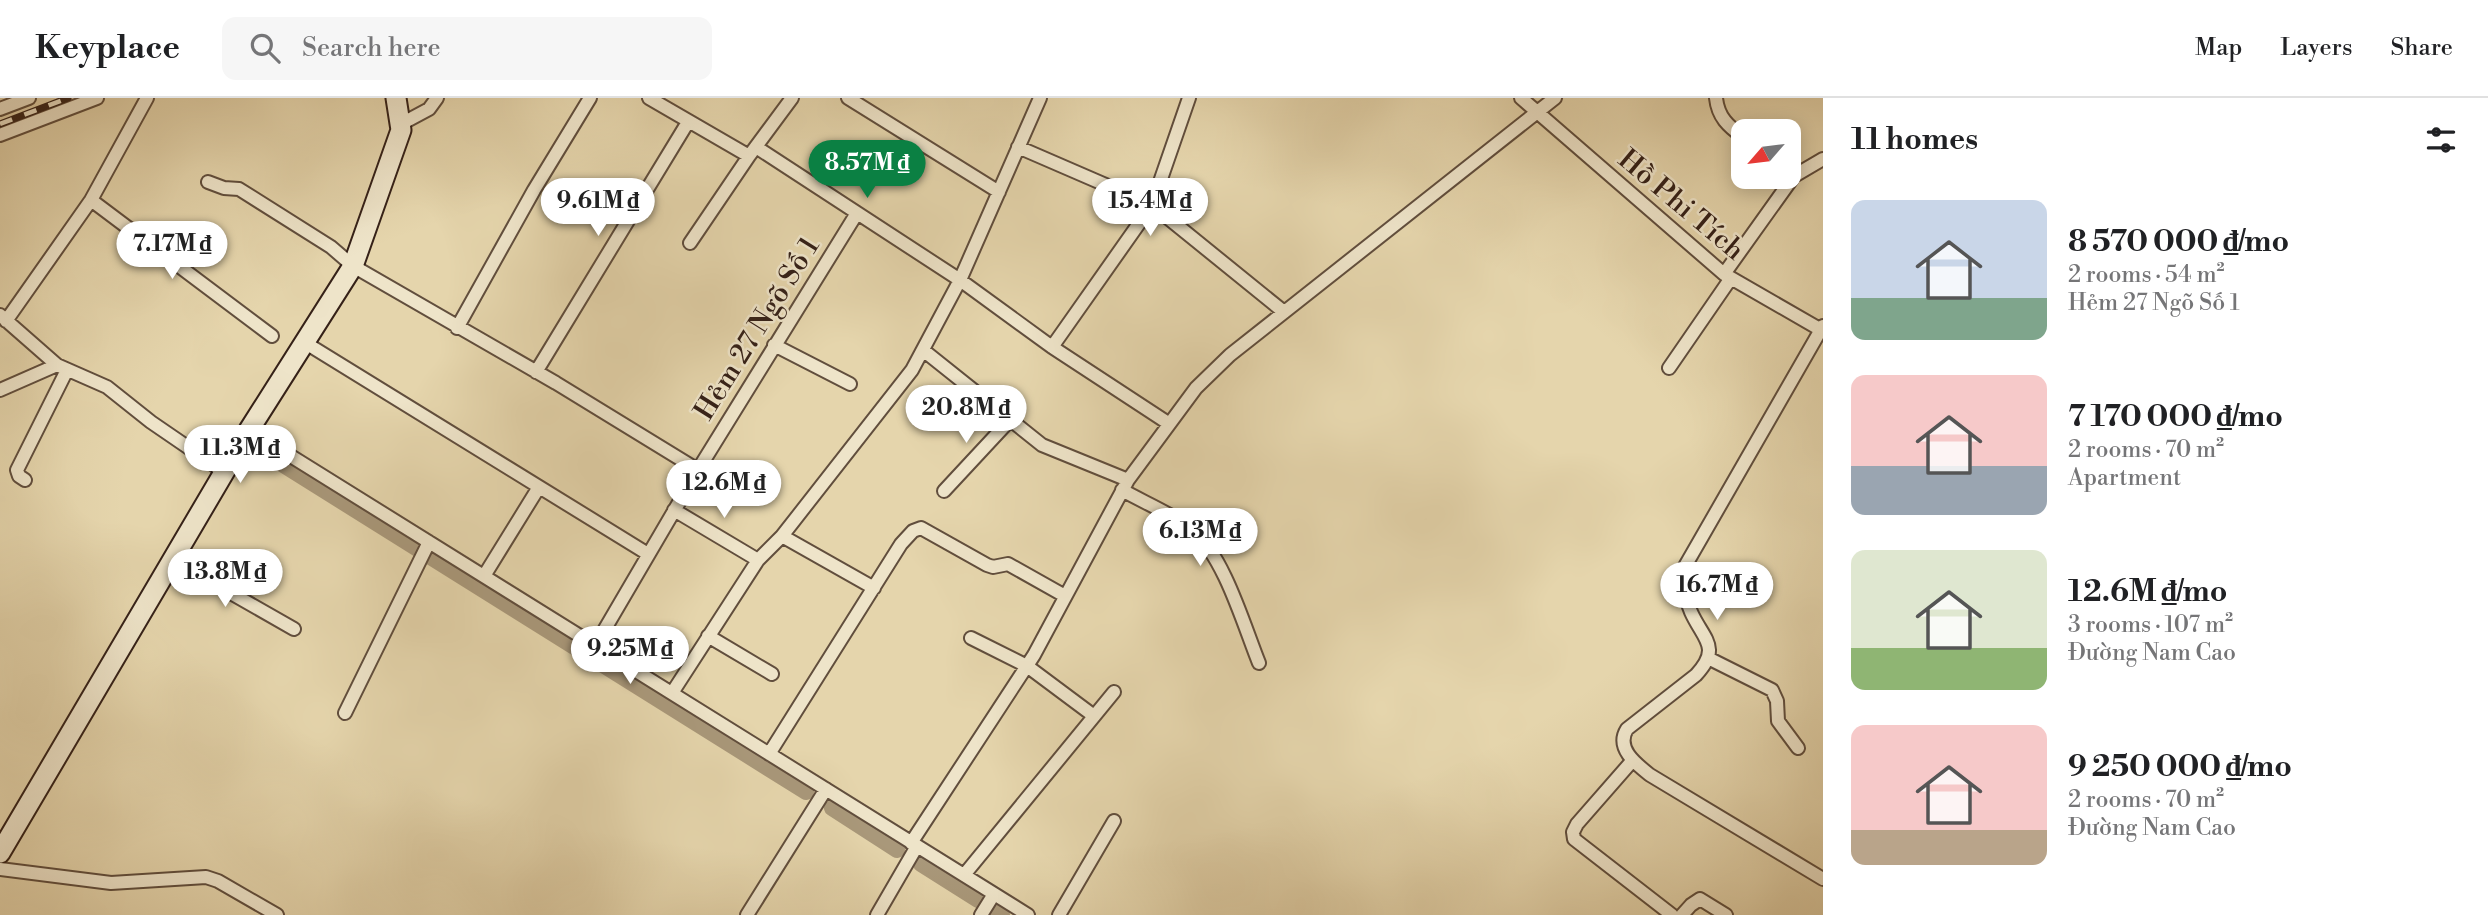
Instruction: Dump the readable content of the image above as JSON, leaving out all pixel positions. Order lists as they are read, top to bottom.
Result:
{
  "streets": {
    "street": ["Hồ Phi Tích", "Hẻm 27 Ngõ Số 1"]
  },
  "north": "bottom left",
  "page": {
    "header": "Keyplace",
    "search": "Search here",
    "nav": ["Map", "Layers", "Share"],
    "heading": "11 homes",
    "price": [
      "8.57M ₫",
      "9.61M ₫",
      "15.4M ₫",
      "7.17M ₫",
      "20.8M ₫",
      "11.3M ₫",
      "12.6M ₫",
      "6.13M ₫",
      "13.8M ₫",
      "16.7M ₫",
      "9.25M ₫"
    ],
    "list": [
      {
        "name": "8 570 000 ₫/mo",
        "note": "2 rooms · 54 m² · Hẻm 27 Ngõ Số 1"
      },
      {
        "name": "7 170 000 ₫/mo",
        "note": "2 rooms · 70 m² · Apartment"
      },
      {
        "name": "12.6M ₫/mo",
        "note": "3 rooms · 107 m² · Đường Nam Cao"
      },
      {
        "name": "9 250 000 ₫/mo",
        "note": "2 rooms · 70 m² · Đường Nam Cao"
      }
    ]
  }
}
